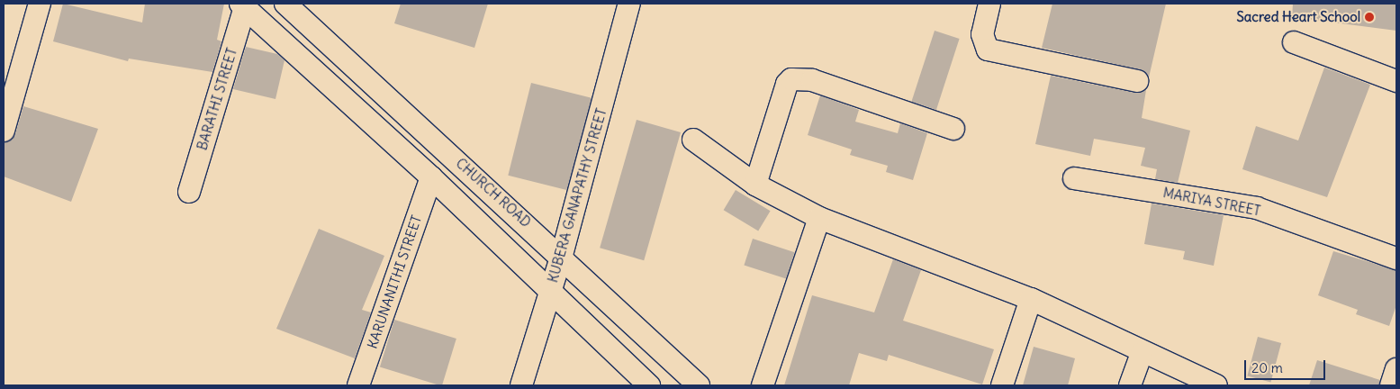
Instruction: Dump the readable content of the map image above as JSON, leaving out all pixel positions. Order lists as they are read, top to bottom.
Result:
{
  "streets": {
    "street": [
      "BARATHI STREET",
      "CHURCH ROAD",
      "KUBERA GANAPATHY STREET",
      "MARIYA STREET",
      "KARUNANITHI STREET"
    ]
  },
  "crossings": [
    ["CHURCH ROAD", "KUBERA GANAPATHY STREET"]
  ],
  "places": ["Sacred Heart School"],
  "scale_bar": "20 m"
}
